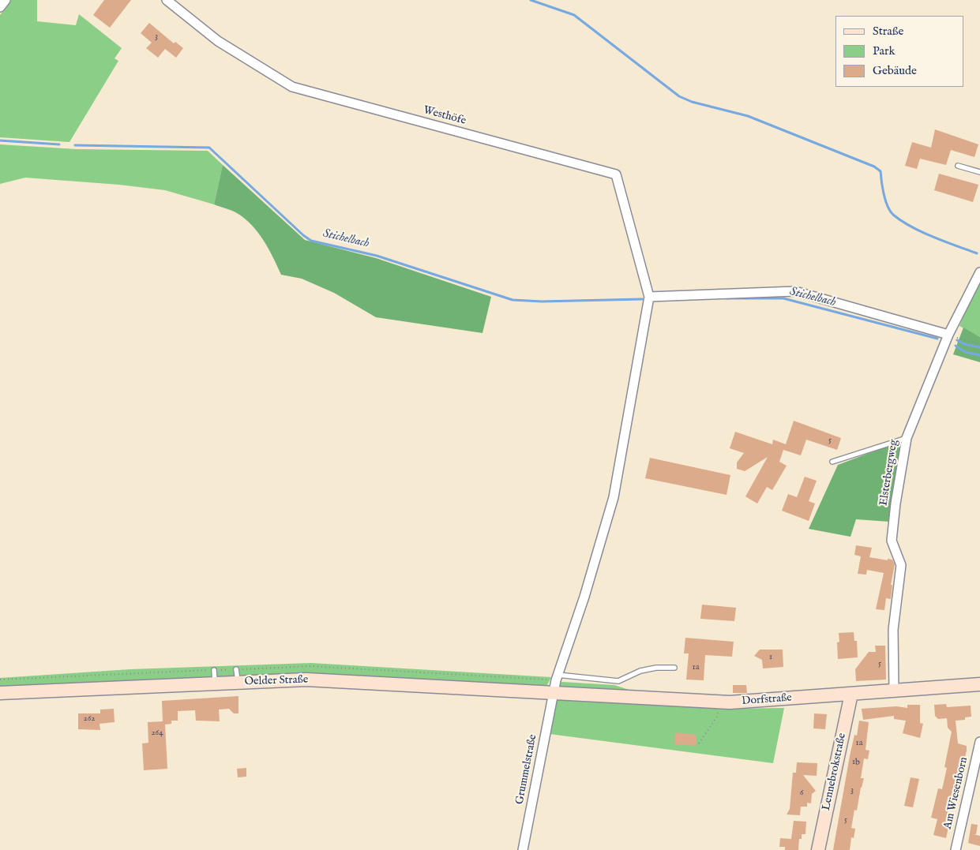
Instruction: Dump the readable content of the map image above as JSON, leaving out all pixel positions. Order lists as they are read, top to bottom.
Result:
{
  "streets": {
    "street": [
      "Westhöfe",
      "Elsterbergweg",
      "Oelder Straße",
      "Dorfstraße",
      "Grummelstraße",
      "Lennebrokstraße",
      "Am Wiesenborn"
    ]
  },
  "crossings": [
    ["Westhöfe", "Grummelstraße"],
    ["Elsterbergweg", "Dorfstraße"],
    ["Oelder Straße", "Dorfstraße"],
    ["Oelder Straße", "Grummelstraße"],
    ["Dorfstraße", "Grummelstraße"],
    ["Dorfstraße", "Lennebrokstraße"]
  ],
  "water": ["Stichelbach"],
  "house_numbers": [
    "3",
    "5",
    "1",
    "5",
    "1a",
    "262",
    "264",
    "1a",
    "1b",
    "3",
    "6",
    "5"
  ],
  "legend": ["Straße", "Park", "Gebäude"]
}
